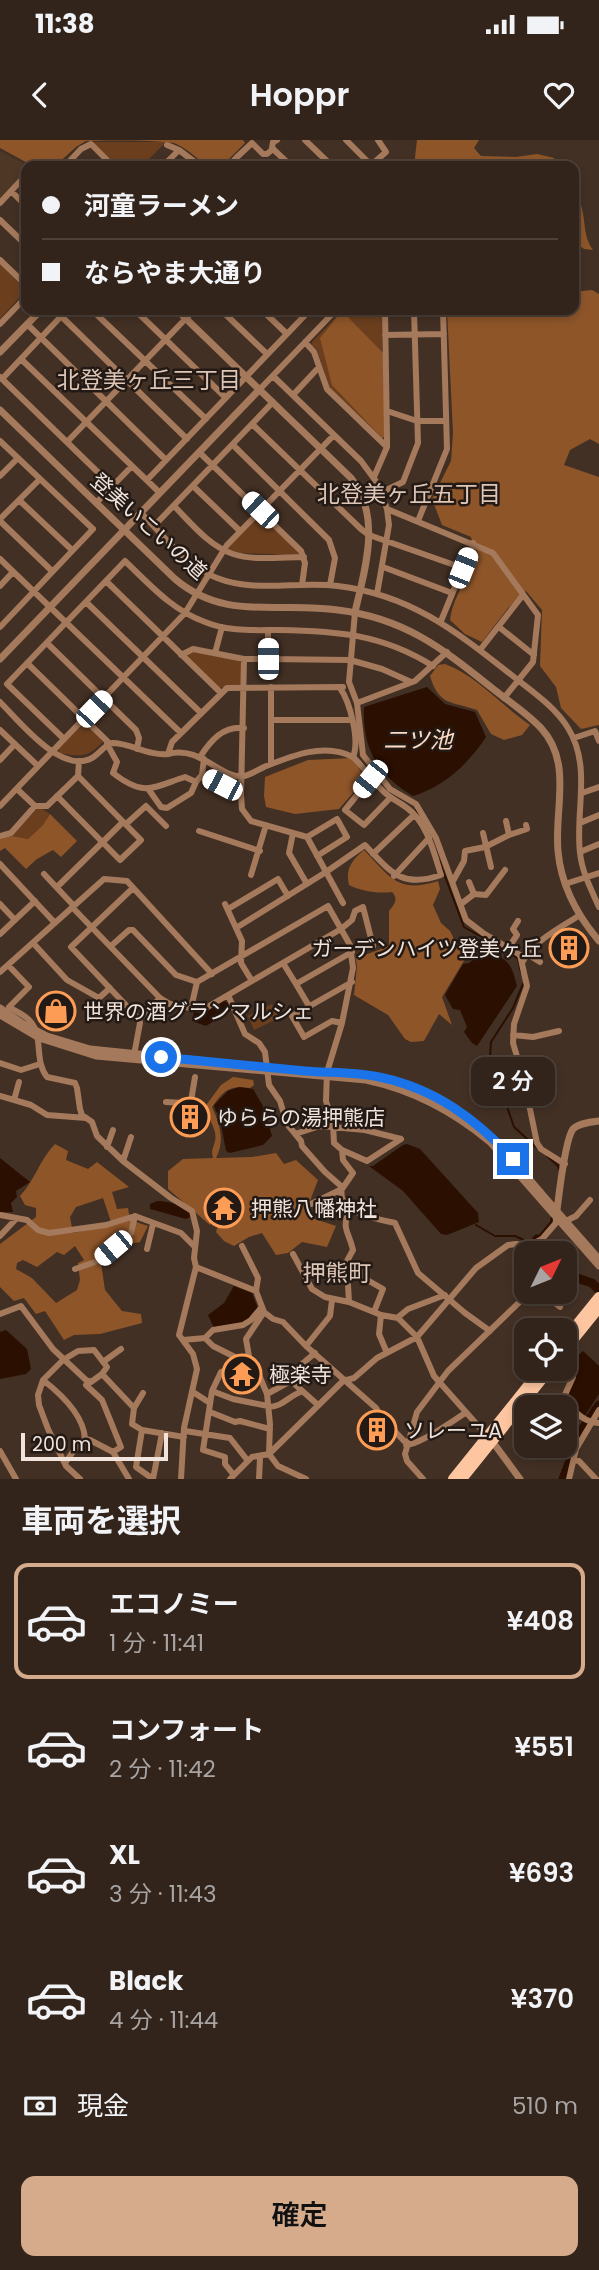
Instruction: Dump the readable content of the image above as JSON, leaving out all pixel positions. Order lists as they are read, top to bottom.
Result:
{
  "streets": {
    "street": ["登美いこいの道"]
  },
  "districts": ["北登美ヶ丘三丁目", "北登美ヶ丘五丁目", "押熊町"],
  "water": ["二ツ池"],
  "places": {
    "building": ["ガーデンハイツ登美ヶ丘", "ゆららの湯押熊店", "ソレーユA"],
    "shop": ["世界の酒グランマルシェ"],
    "temple": ["押熊八幡神社", "極楽寺"]
  },
  "scale_bar": "200 m",
  "north": "top right",
  "page": {
    "status": "11:38",
    "header": "Hoppr",
    "banner": ["河童ラーメン", "ならやま大通り"],
    "bubble": "2 分",
    "scale": "200 m",
    "heading": "車両を選択",
    "list": [
      {
        "name": "エコノミー",
        "note": "1 分 · 11:41",
        "value": "¥408"
      },
      {
        "name": "コンフォート",
        "note": "2 分 · 11:42",
        "value": "¥551"
      },
      {
        "name": "XL",
        "note": "3 分 · 11:43",
        "value": "¥693"
      },
      {
        "name": "Black",
        "note": "4 分 · 11:44",
        "value": "¥370"
      }
    ],
    "pay": ["現金", "510 m"],
    "buttons": "確定"
  }
}
